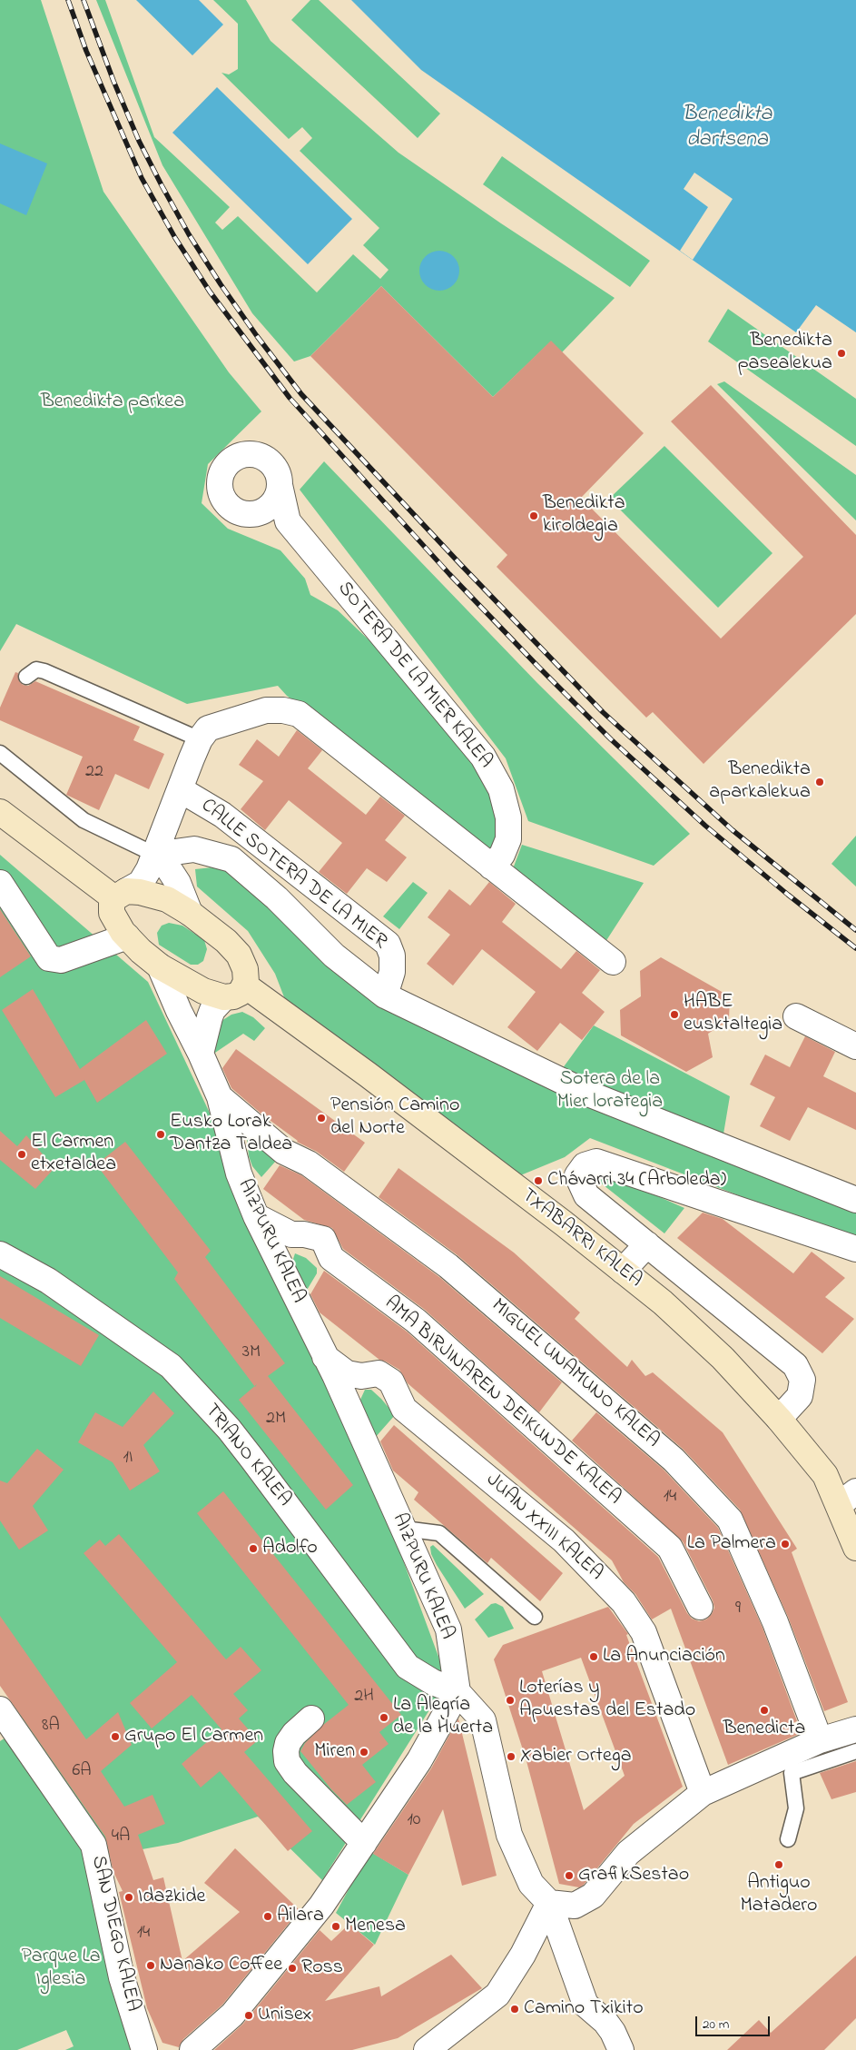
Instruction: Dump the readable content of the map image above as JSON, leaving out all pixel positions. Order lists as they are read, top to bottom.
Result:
{
  "streets": {
    "street": [
      "SOTERA DE LA MIER KALEA",
      "CALLE SOTERA DE LA MIER",
      "TXABARRI KALEA",
      "AIZPURU KALEA",
      "MIGUEL UNAMUNO KALEA",
      "AMA BIRJINAREN DEIKUNDE KALEA",
      "TRIANO KALEA",
      "JUAN XXIII KALEA",
      "SAN DIEGO KALEA"
    ]
  },
  "crossings": [
    ["AIZPURU KALEA", "MIGUEL UNAMUNO KALEA"],
    ["AIZPURU KALEA", "AMA BIRJINAREN DEIKUNDE KALEA"],
    ["AIZPURU KALEA", "TRIANO KALEA"],
    ["AIZPURU KALEA", "JUAN XXIII KALEA"]
  ],
  "water": ["Benedikta dartsena"],
  "parks": ["Benedikta parkea", "Sotera de la Mier lorategia", "Parque La Iglesia"],
  "places": [
    "Benedikta pasealekua",
    "Benedikta kiroldegia",
    "Benedikta aparkalekua",
    "HABE eusktaltegia",
    "Pensión Camino del Norte",
    "Eusko Lorak Dantza Taldea",
    "El Carmen etxetaldea",
    "Chávarri 34 (Arboleda)",
    "La Palmera",
    "Adolfo",
    "La Anunciación",
    "Loterías y Apuestas del Estado",
    "Benedicta",
    "La Alegría de la Huerta",
    "Grupo El Carmen",
    "Miren",
    "Xabier Ortega",
    "Antiguo Matadero",
    "GrafikSestao",
    "Idazkide",
    "Ailara",
    "Menesa",
    "Nanako Coffee",
    "Ross",
    "Camino Txikito",
    "Unisex"
  ],
  "house_numbers": [
    "22",
    "3M",
    "2M",
    "1I",
    "14",
    "9",
    "2H",
    "8A",
    "6A",
    "10",
    "4A",
    "14"
  ],
  "scale_bar": "20 m"
}
